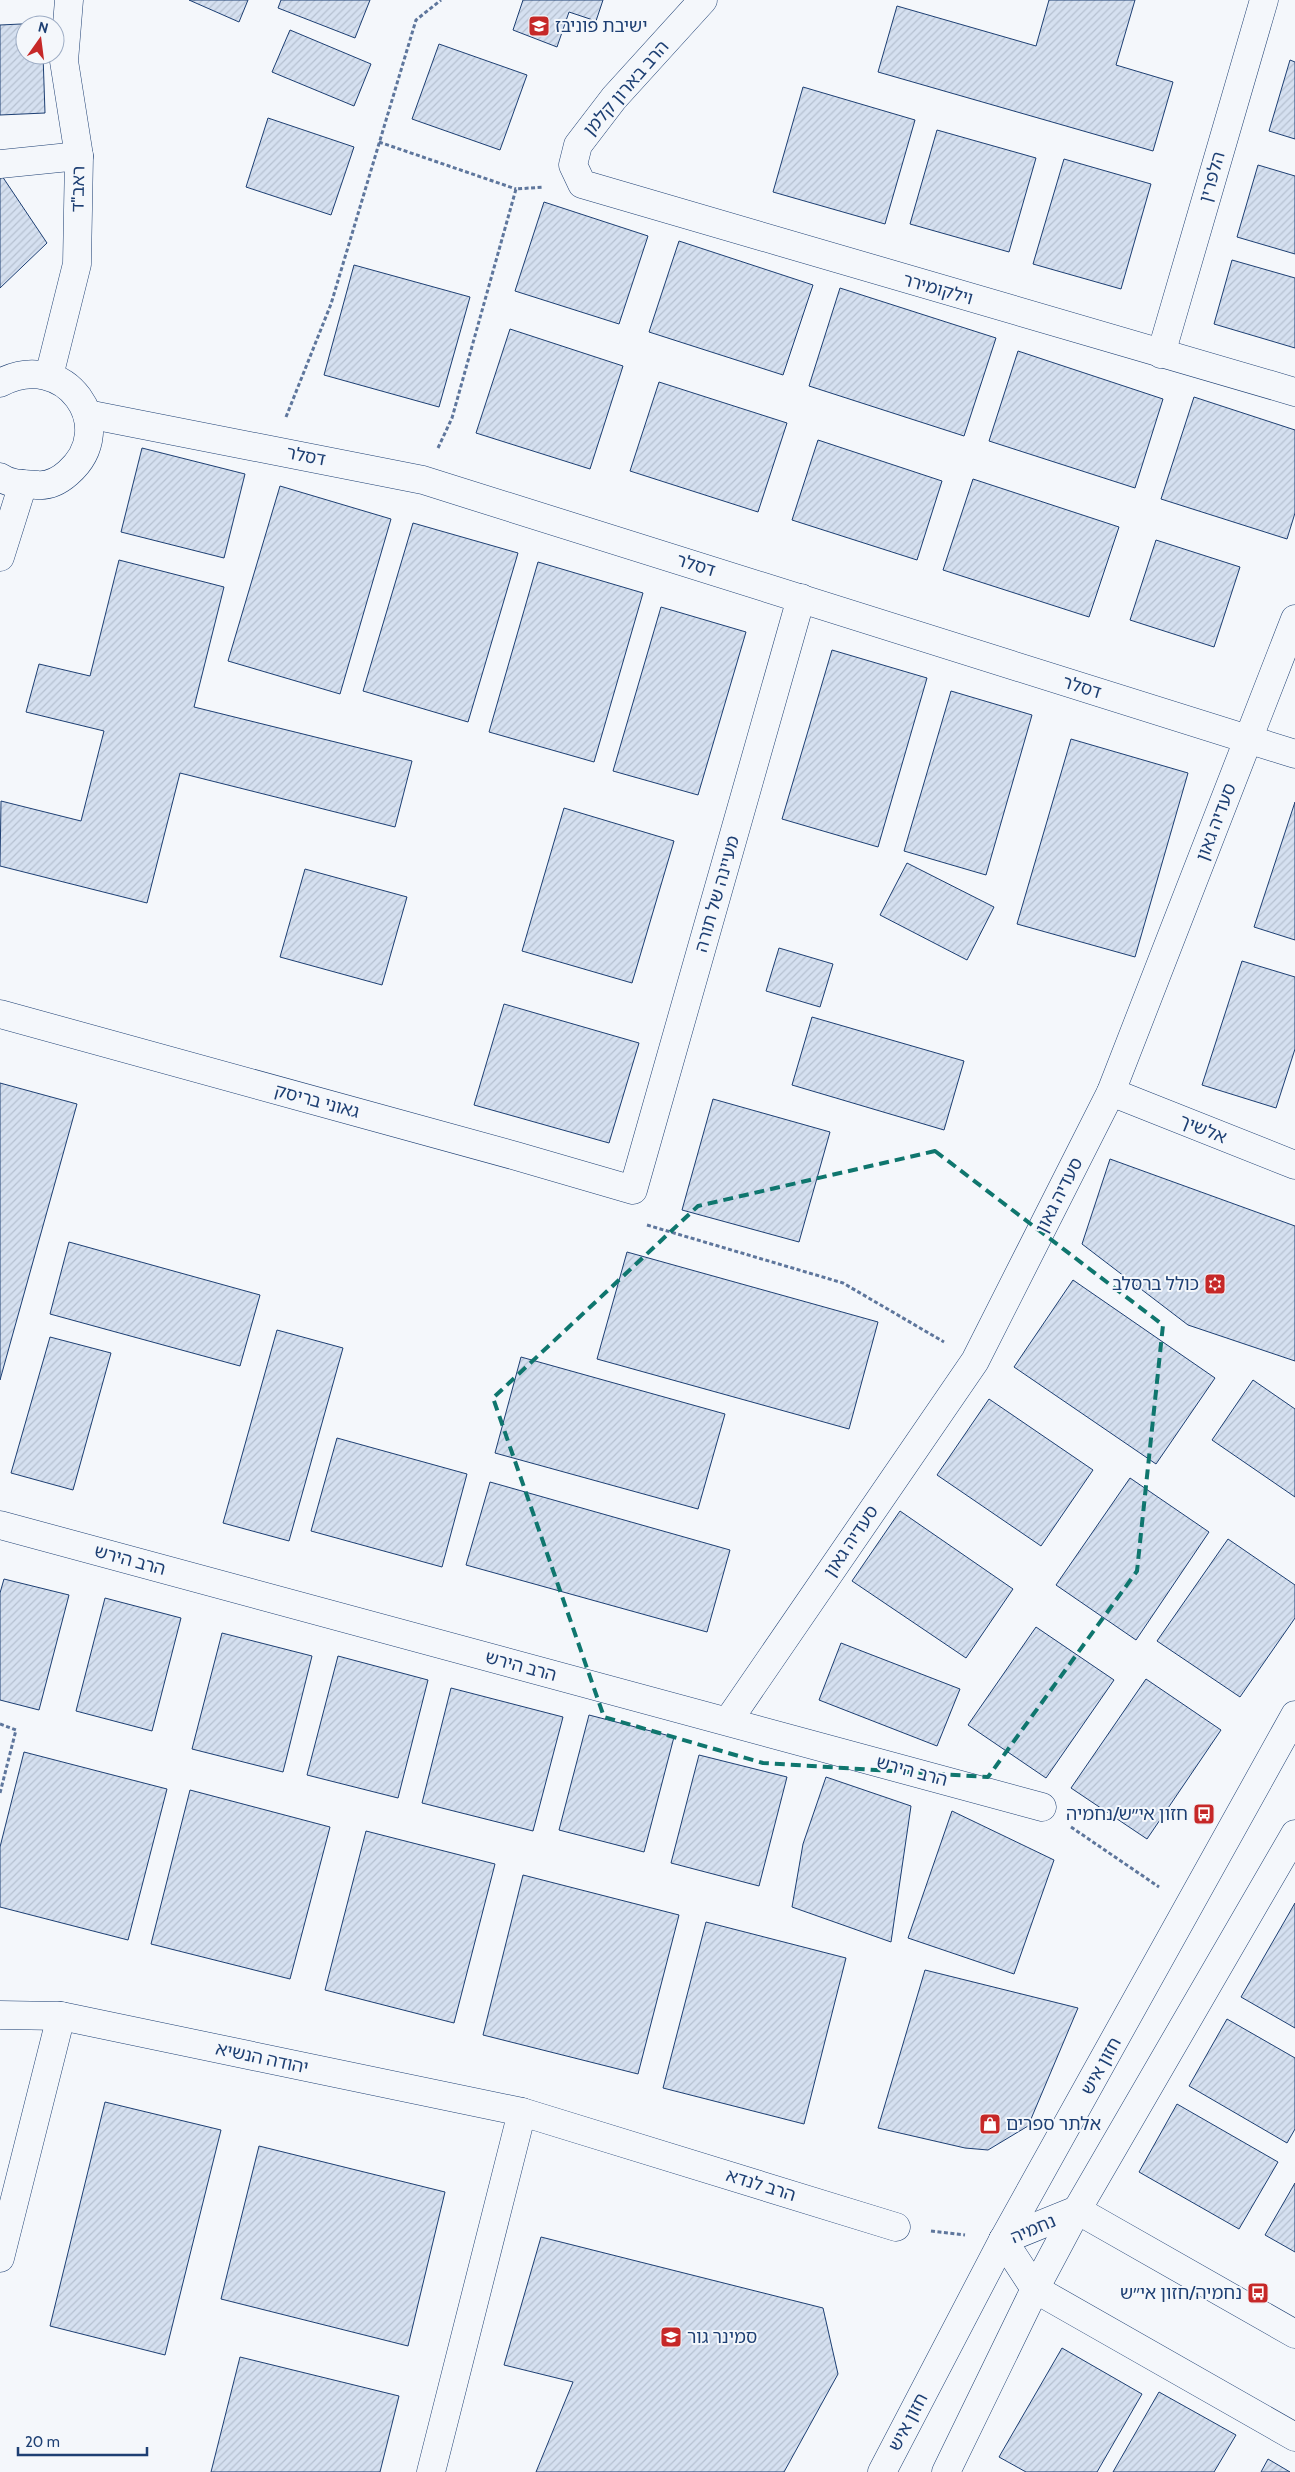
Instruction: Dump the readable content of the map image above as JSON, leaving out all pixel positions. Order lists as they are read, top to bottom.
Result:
{
  "streets": {
    "street": [
      "הרב בארון קלמן",
      "הלפרין",
      "ראב\"ד",
      "וילקומירר",
      "דסלר",
      "סעדיה גאון",
      "מעיינה של תורה",
      "גאוני בריסק",
      "אלשיך",
      "הרב הירש",
      "יהודה הנשיא",
      "חזון איש",
      "הרב לנדא",
      "נחמיה"
    ]
  },
  "crossings": [
    ["הרב בארון קלמן", "וילקומירר"],
    ["הלפרין", "וילקומירר"],
    ["דסלר", "סעדיה גאון"],
    ["דסלר", "מעיינה של תורה"],
    ["סעדיה גאון", "אלשיך"],
    ["סעדיה גאון", "הרב הירש"],
    ["מעיינה של תורה", "גאוני בריסק"],
    ["יהודה הנשיא", "הרב לנדא"],
    ["חזון איש", "נחמיה"]
  ],
  "places": {
    "school or university": ["ישיבת פוניבז", "סמינר גור"],
    "synagogue": ["כולל ברסלב"],
    "bus stop": ["חזון אי״ש/נחמיה", "נחמיה/חזון אי״ש"],
    "shop": ["אלתר ספרים"]
  },
  "scale_bar": "20 m",
  "north": "top"
}
